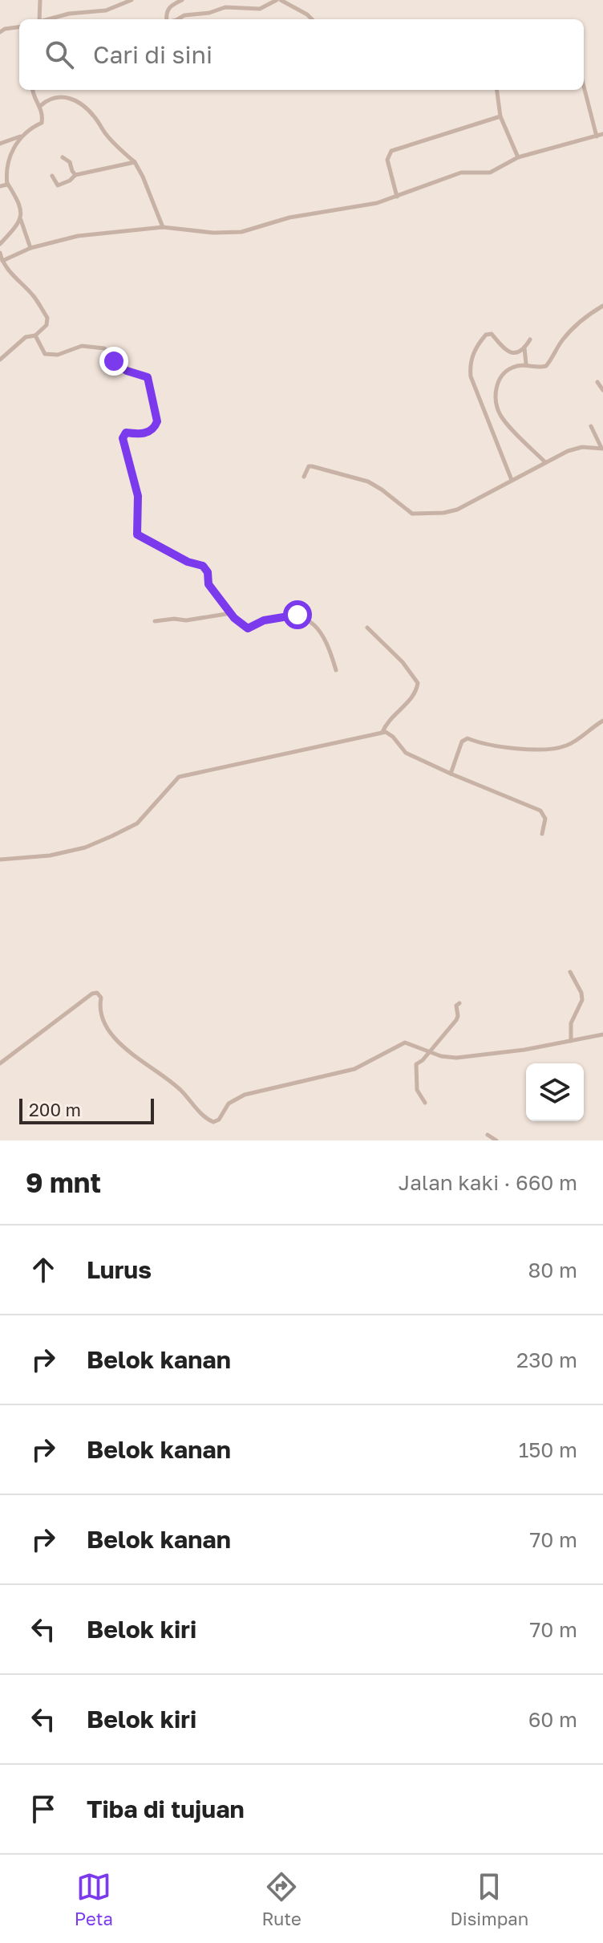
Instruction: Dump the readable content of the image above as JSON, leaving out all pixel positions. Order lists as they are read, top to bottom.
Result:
{
  "scale_bar": "200 m",
  "page": {
    "search": "Cari di sini",
    "scale": "200 m",
    "heading": ["9 mnt", "Jalan kaki · 660 m"],
    "list": [
      ["Lurus", "80 m"],
      ["Belok kanan", "230 m"],
      ["Belok kanan", "150 m"],
      ["Belok kanan", "70 m"],
      ["Belok kiri", "70 m"],
      ["Belok kiri", "60 m"],
      "Tiba di tujuan"
    ],
    "nav": ["Peta", "Rute", "Disimpan"]
  }
}
